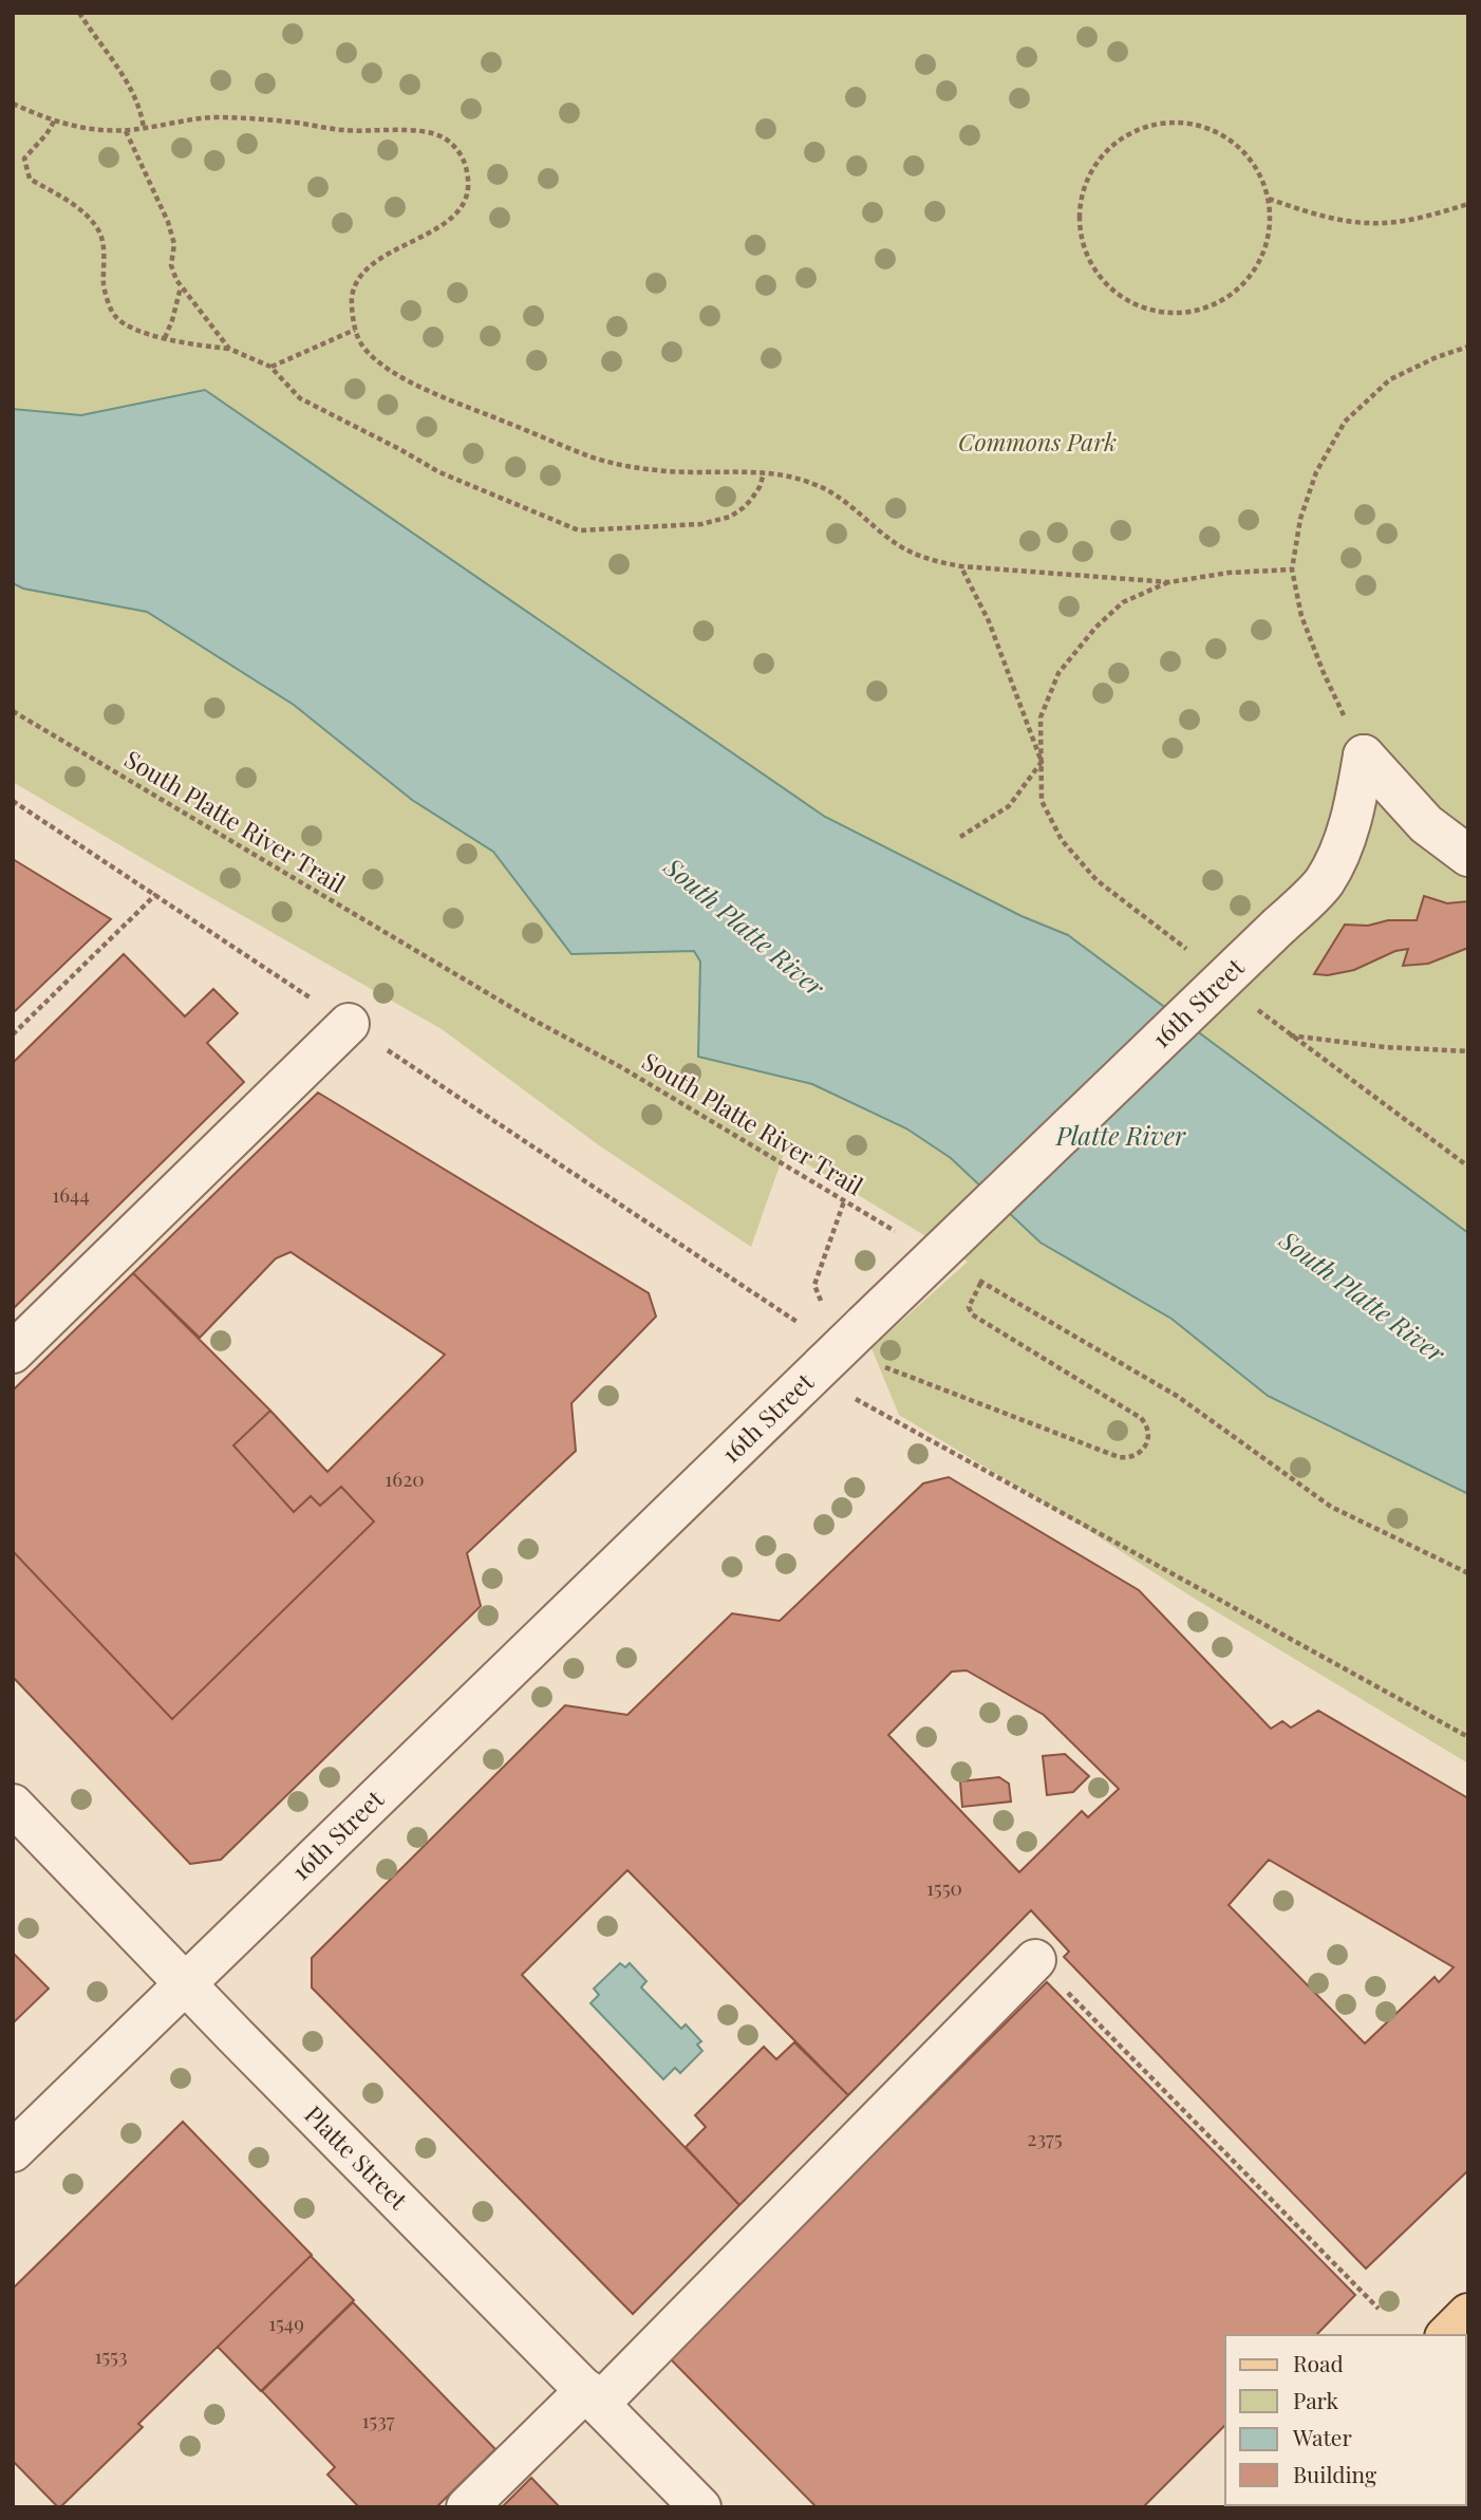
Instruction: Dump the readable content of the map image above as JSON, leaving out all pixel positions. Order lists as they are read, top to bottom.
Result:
{
  "streets": {
    "street": ["16th Street", "Platte Street"],
    "path": ["South Platte River Trail"]
  },
  "crossings": [
    ["16th Street", "Platte Street"]
  ],
  "water": ["South Platte River", "Platte River"],
  "parks": ["Commons Park"],
  "house_numbers": [
    "1644",
    "1620",
    "1550",
    "2375",
    "1549",
    "1553",
    "1537"
  ],
  "legend": [
    "Road",
    "Park",
    "Water",
    "Building"
  ]
}
